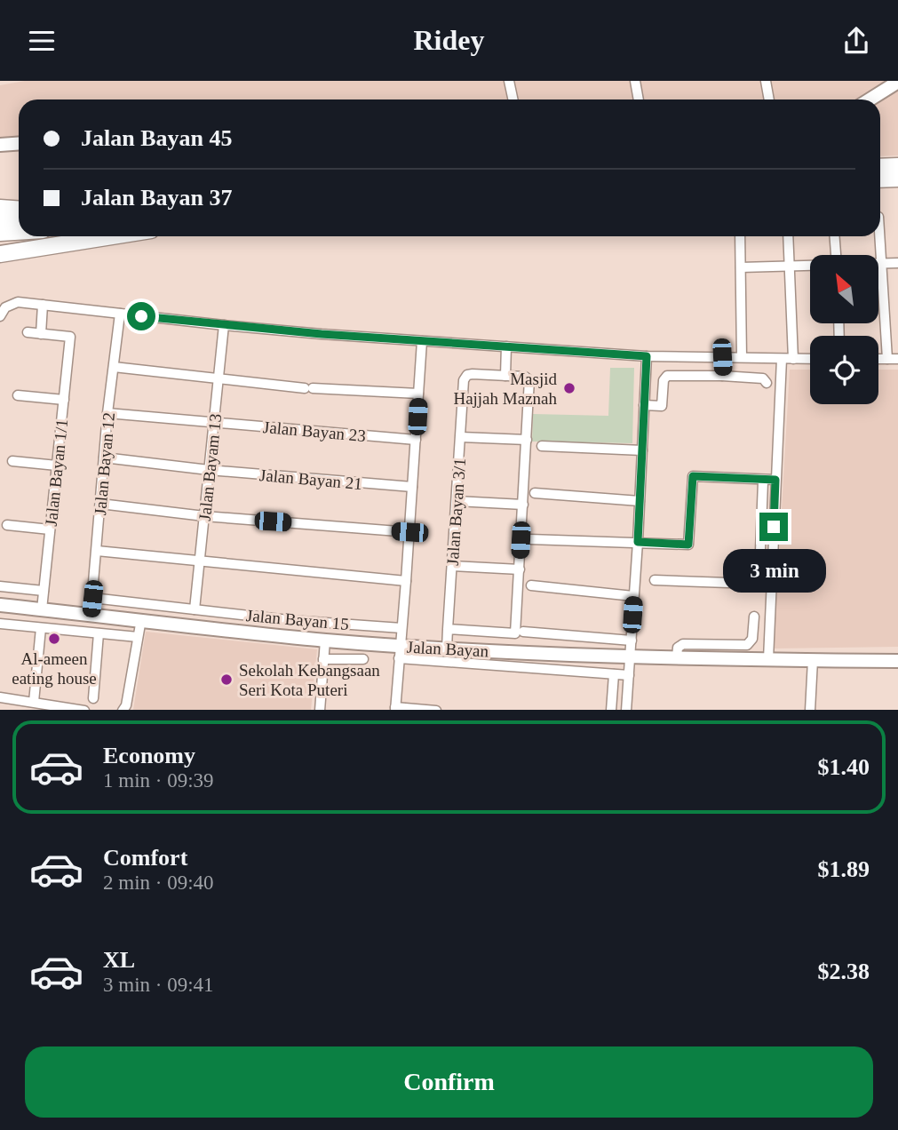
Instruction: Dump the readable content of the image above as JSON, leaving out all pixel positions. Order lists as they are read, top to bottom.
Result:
{
  "streets": {
    "street": [
      "Jalan Bayan 23",
      "Jalan Bayan 12",
      "Jalan Bayam 13",
      "Jalan Bayan 1/1",
      "Jalan Bayan 21",
      "Jalan Bayan 3/1",
      "Jalan Bayan 15",
      "Jalan Bayan"
    ]
  },
  "crossings": [
    ["Jalan Bayan 23", "Jalan Bayan 12"],
    ["Jalan Bayan 23", "Jalan Bayam 13"],
    ["Jalan Bayan 12", "Jalan Bayan 21"],
    ["Jalan Bayan 12", "Jalan Bayan 15"],
    ["Jalan Bayan 12", "Jalan Bayan"],
    ["Jalan Bayam 13", "Jalan Bayan 21"],
    ["Jalan Bayam 13", "Jalan Bayan 15"],
    ["Jalan Bayan 1/1", "Jalan Bayan"],
    ["Jalan Bayan 3/1", "Jalan Bayan"]
  ],
  "places": ["Masjid Hajjah Maznah", "Al-ameen eating house", "Sekolah Kebangsaan Seri Kota Puteri"],
  "north": "top left",
  "page": {
    "header": "Ridey",
    "banner": ["Jalan Bayan 45", "Jalan Bayan 37"],
    "bubble": "3 min",
    "list": [
      {
        "name": "Economy",
        "note": "1 min · 09:39",
        "value": "$1.40"
      },
      {
        "name": "Comfort",
        "note": "2 min · 09:40",
        "value": "$1.89"
      },
      {
        "name": "XL",
        "note": "3 min · 09:41",
        "value": "$2.38"
      }
    ],
    "buttons": "Confirm"
  }
}
